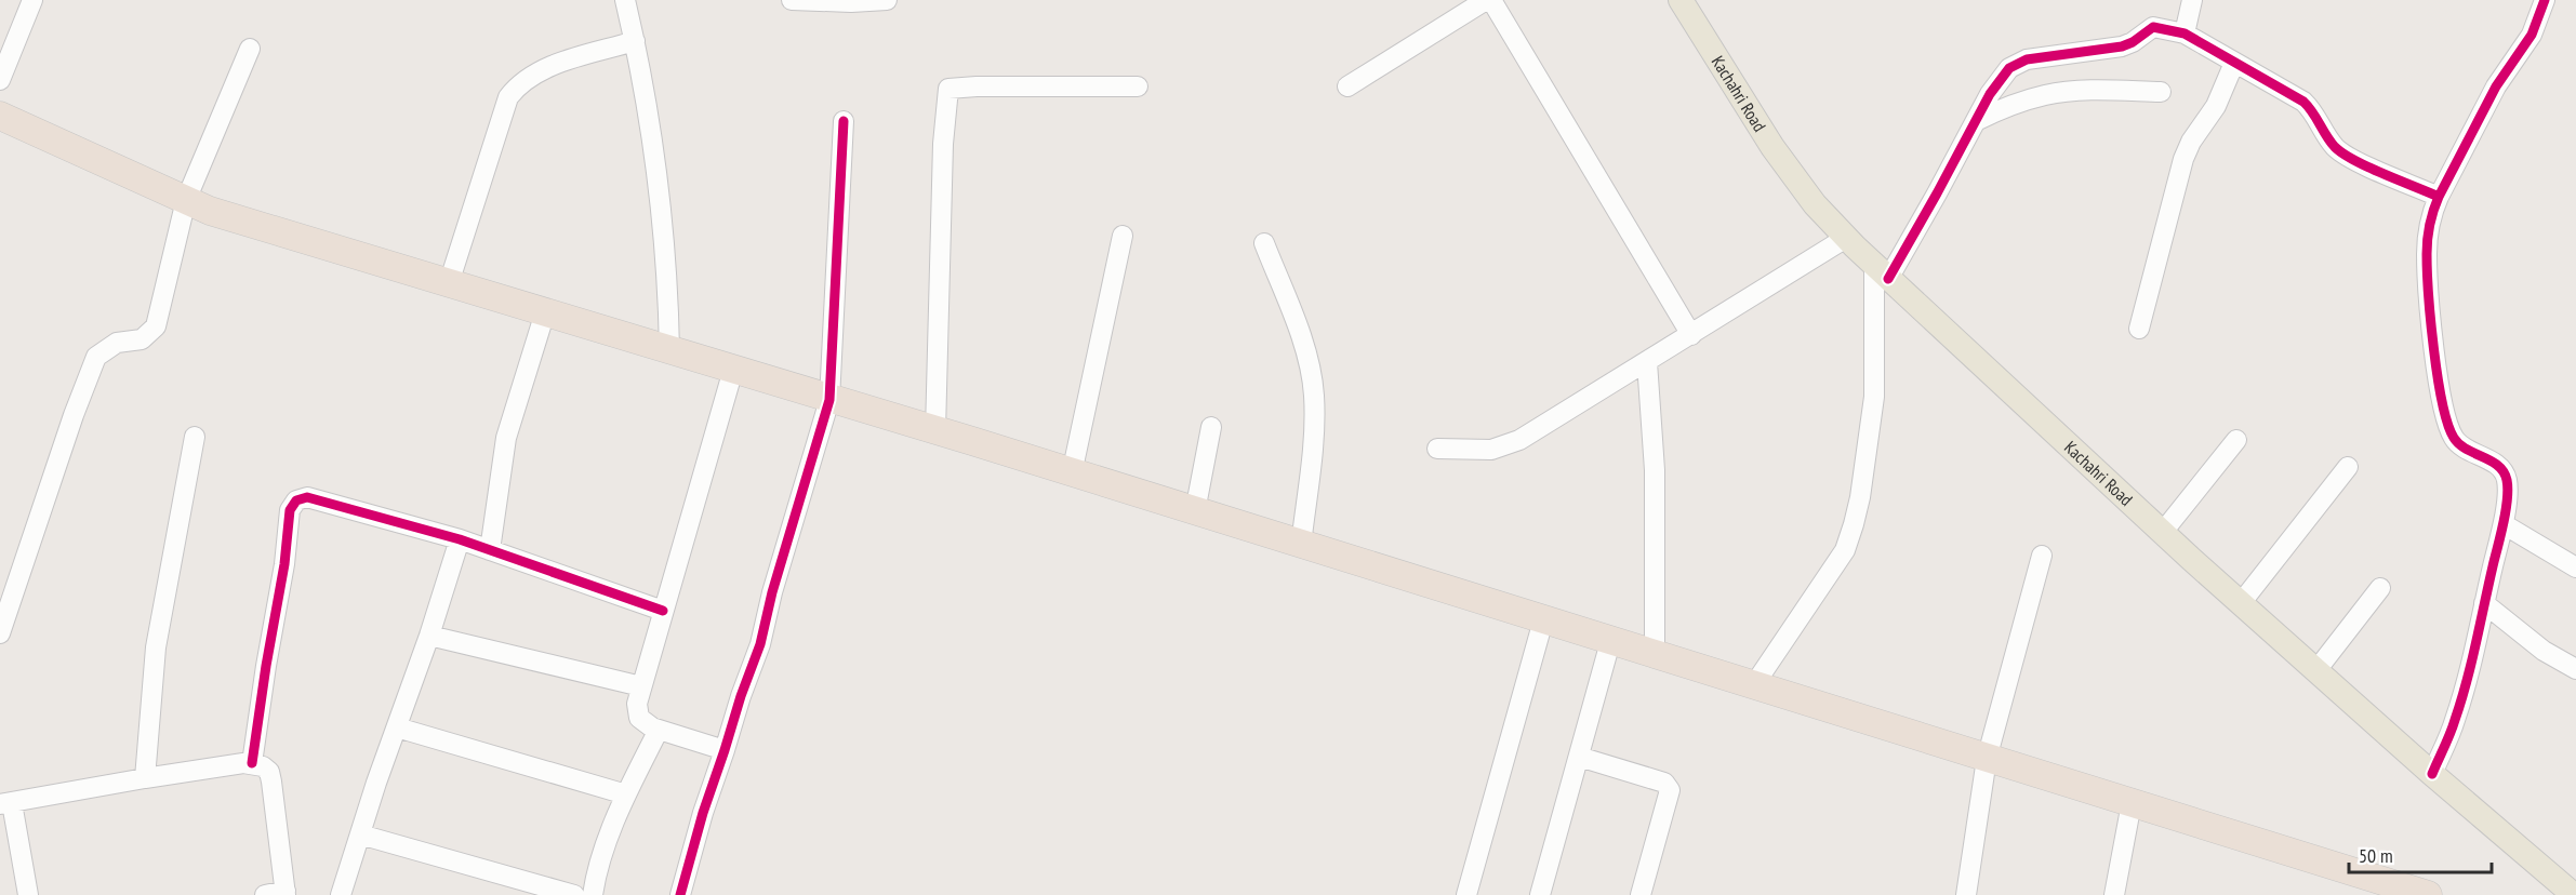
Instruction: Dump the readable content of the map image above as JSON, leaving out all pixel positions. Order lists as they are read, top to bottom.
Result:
{
  "streets": {
    "main road": ["Kachahri Road"]
  },
  "scale_bar": "50 m"
}
